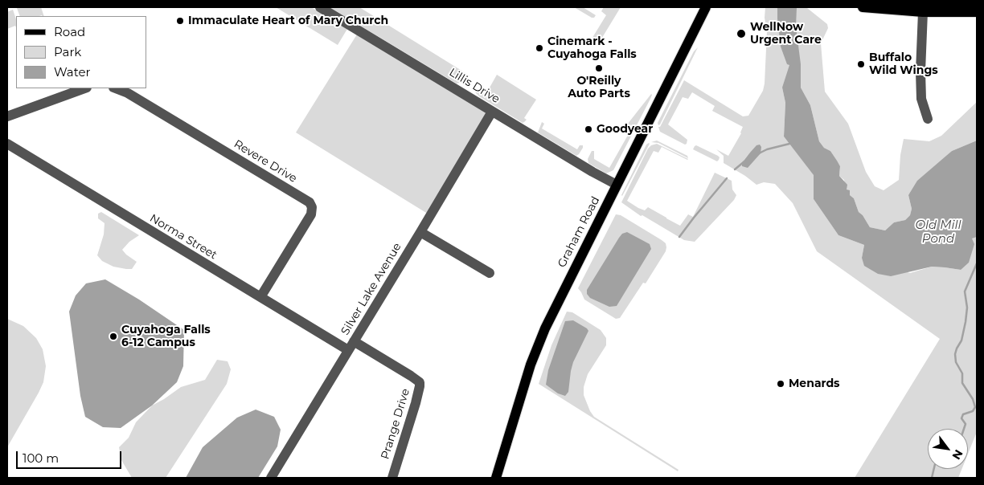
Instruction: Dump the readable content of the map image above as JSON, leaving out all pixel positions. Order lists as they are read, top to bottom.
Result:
{
  "streets": {
    "main road": ["Graham Road"],
    "street": [
      "Lillis Drive",
      "Revere Drive",
      "Norma Street",
      "Silver Lake Avenue",
      "Prange Drive"
    ]
  },
  "crossings": [
    ["Lillis Drive", "Graham Road"],
    ["Lillis Drive", "Silver Lake Avenue"],
    ["Revere Drive", "Norma Street"],
    ["Norma Street", "Silver Lake Avenue"],
    ["Norma Street", "Prange Drive"],
    ["Silver Lake Avenue", "Prange Drive"]
  ],
  "water": ["Old Mill Pond"],
  "places": [
    "Immaculate Heart of Mary Church",
    "WellNow Urgent Care",
    "Cinemark - Cuyahoga Falls",
    "Buffalo Wild Wings",
    "O'Reilly Auto Parts",
    "Goodyear",
    "Cuyahoga Falls 6-12 Campus",
    "Menards"
  ],
  "legend": ["Road", "Park", "Water"],
  "scale_bar": "100 m",
  "north": "bottom right"
}
